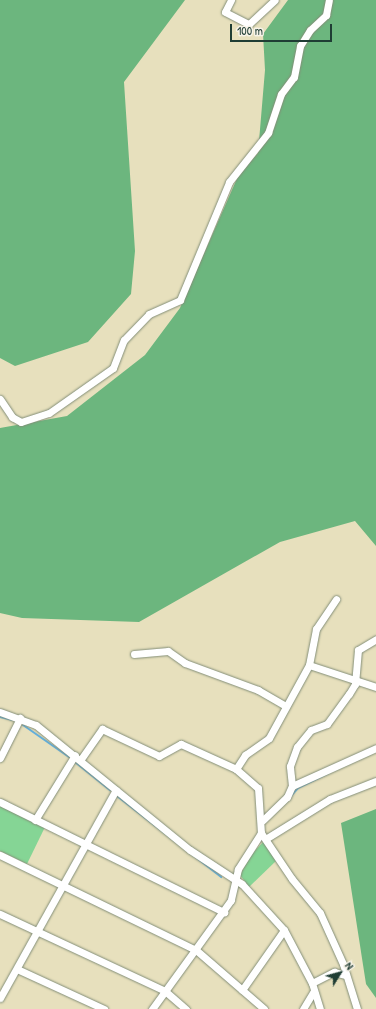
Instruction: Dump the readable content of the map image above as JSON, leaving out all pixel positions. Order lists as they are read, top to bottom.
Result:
{
  "scale_bar": "100 m",
  "north": "top right"
}
